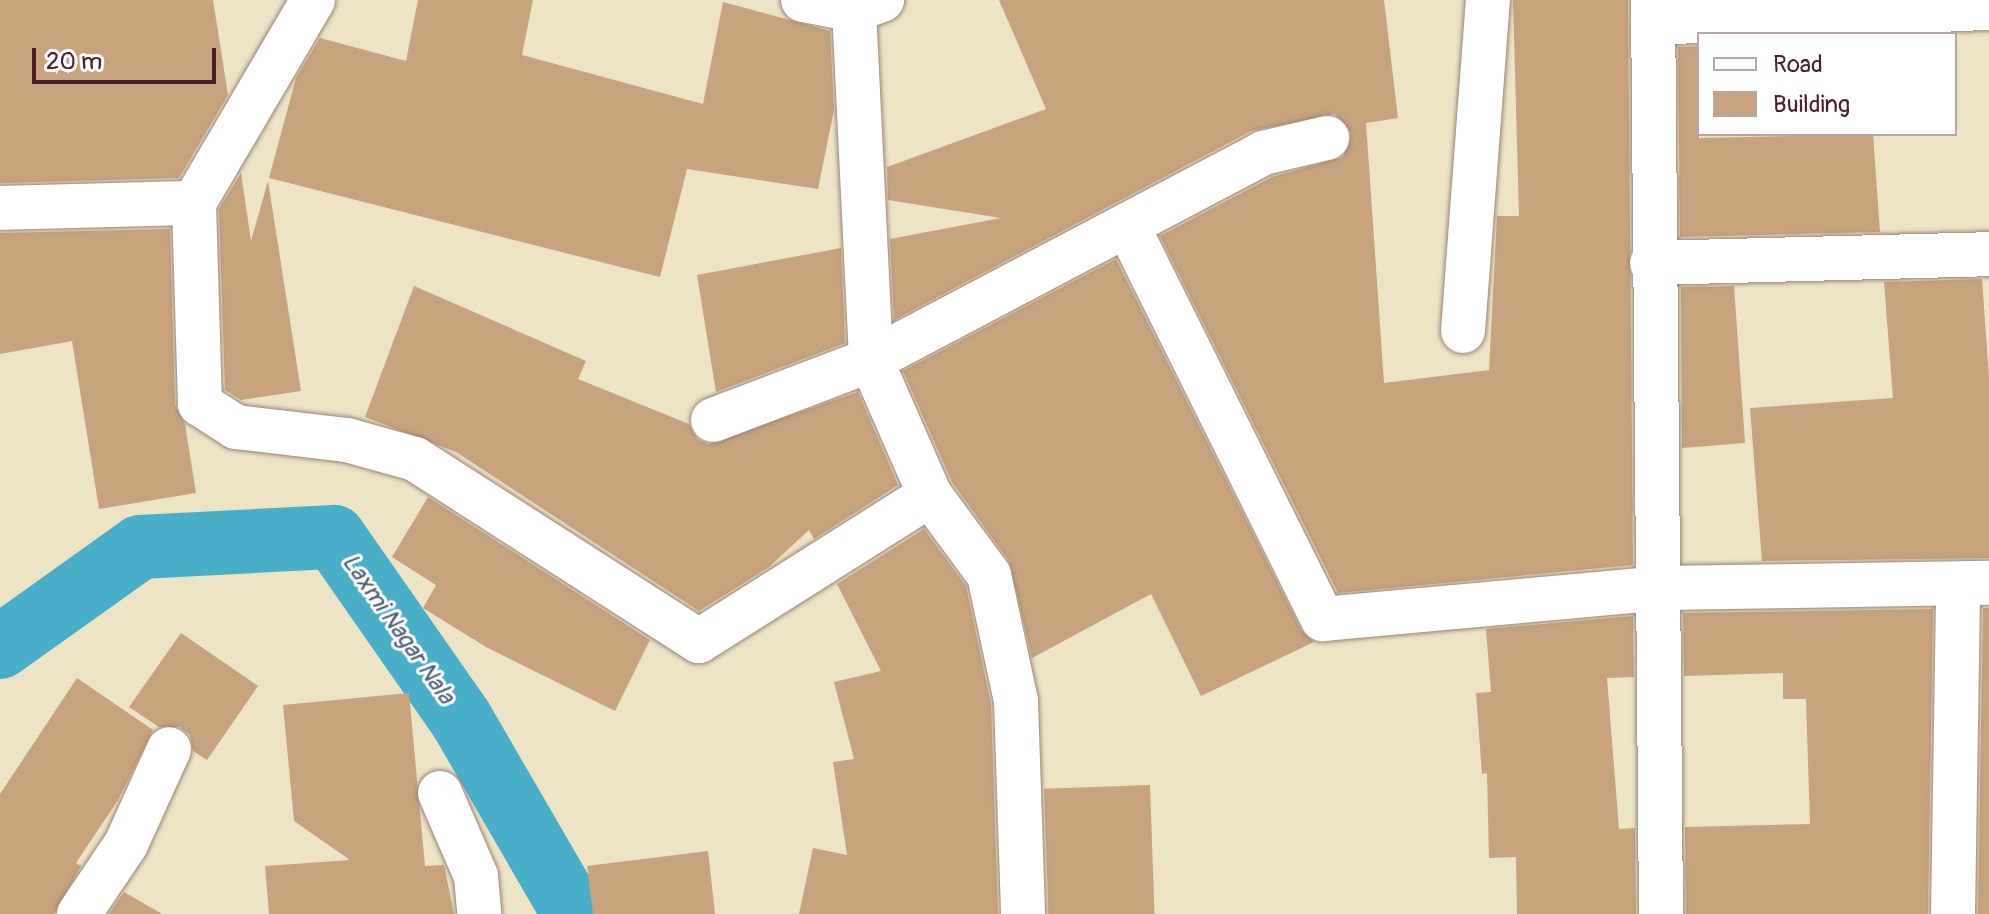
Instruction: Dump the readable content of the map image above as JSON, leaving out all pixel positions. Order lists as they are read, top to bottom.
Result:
{
  "water": ["Laxmi Nagar Nala"],
  "legend": ["Road", "Building"],
  "scale_bar": "20 m"
}
